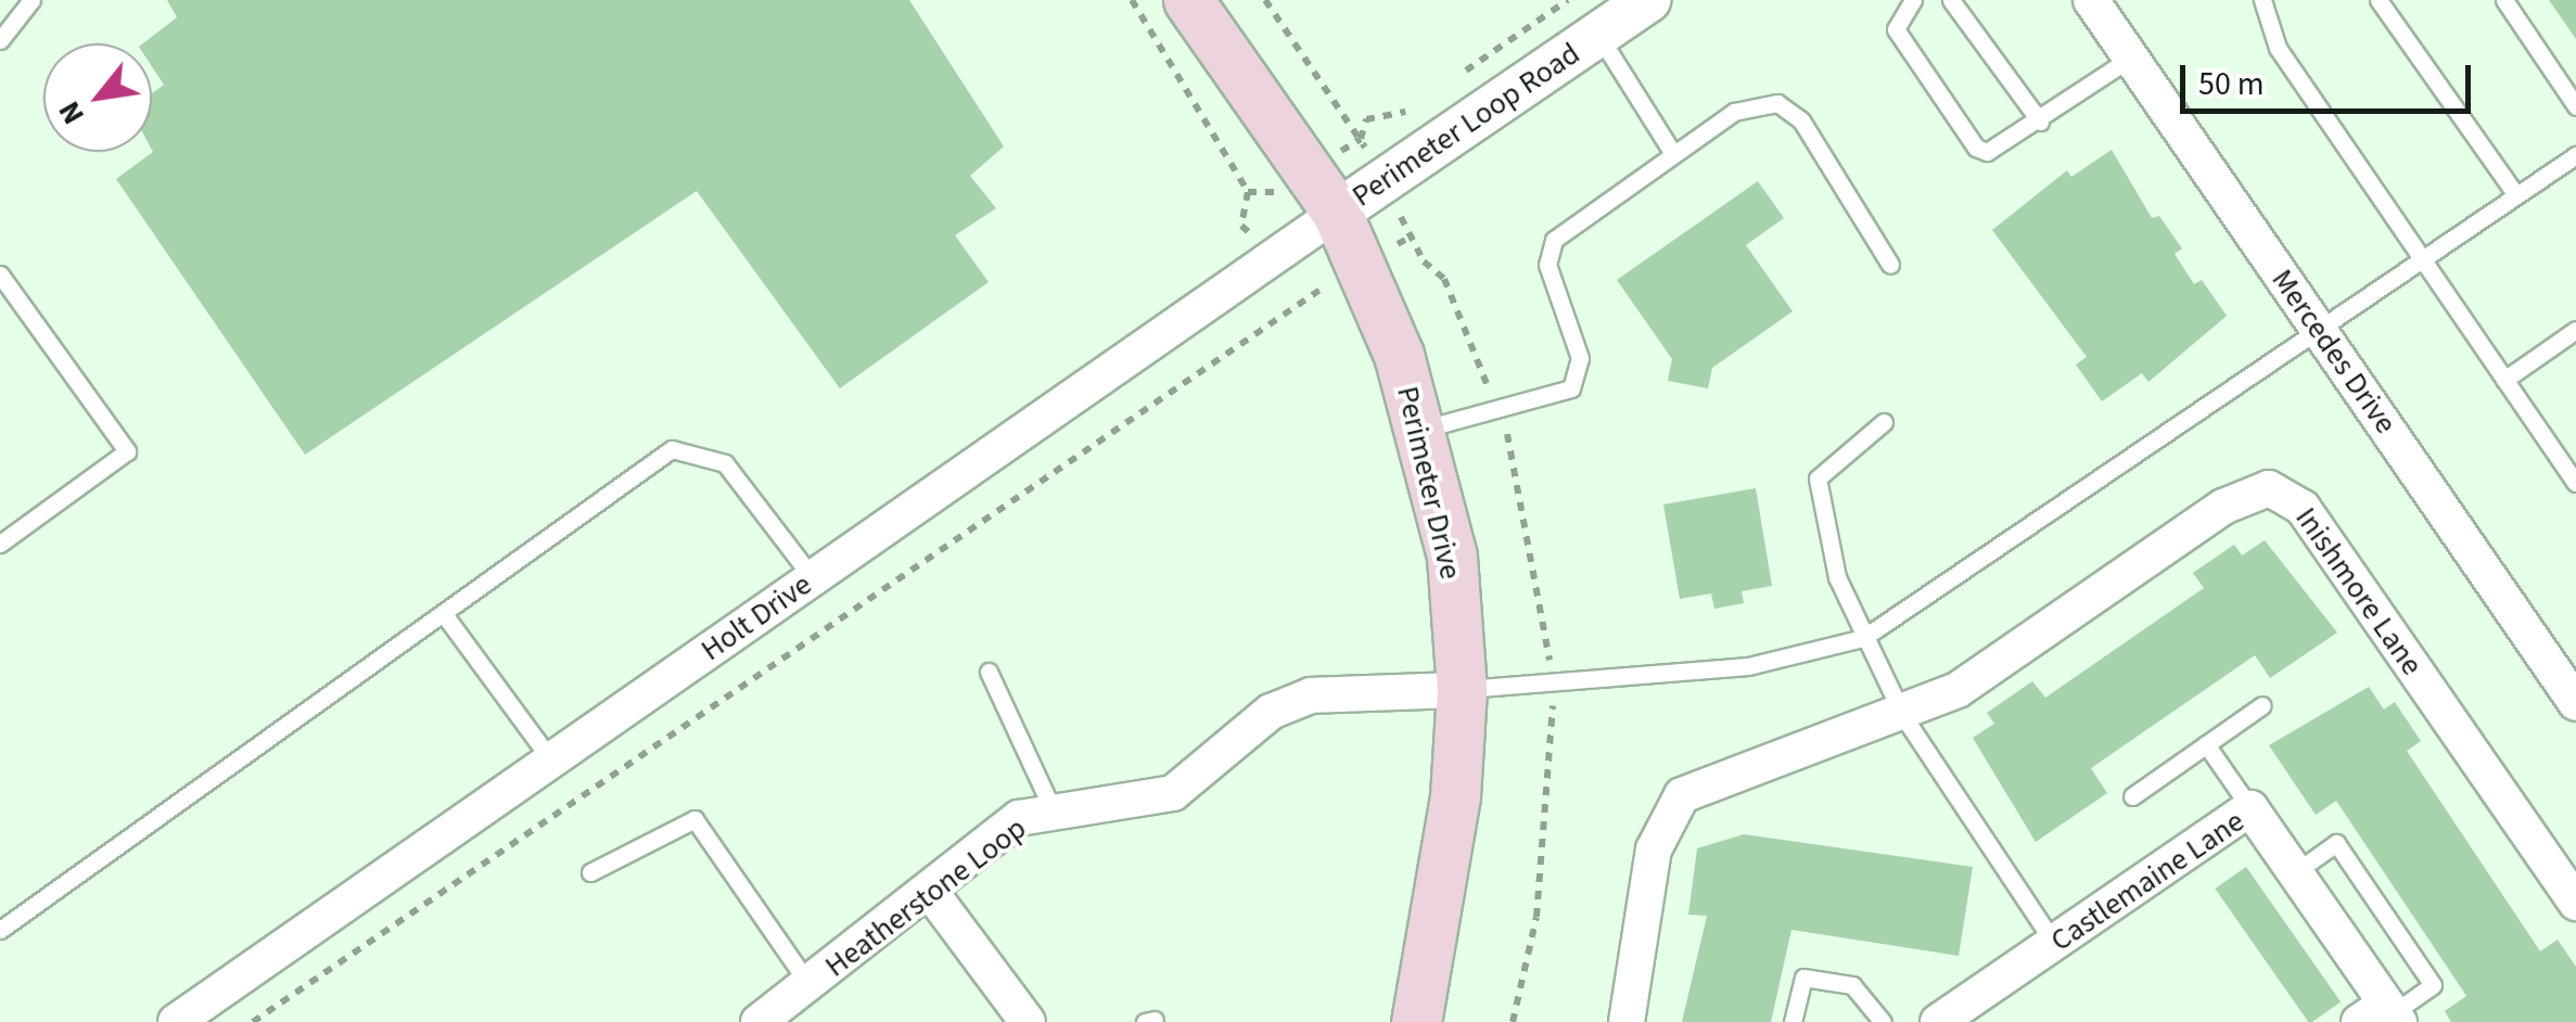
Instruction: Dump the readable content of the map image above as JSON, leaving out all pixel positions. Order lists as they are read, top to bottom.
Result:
{
  "streets": {
    "main road": ["Perimeter Drive"],
    "street": [
      "Perimeter Loop Road",
      "Mercedes Drive",
      "Inishmore Lane",
      "Holt Drive",
      "Castlemaine Lane",
      "Heatherstone Loop"
    ]
  },
  "crossings": [
    ["Perimeter Loop Road", "Perimeter Drive"],
    ["Perimeter Loop Road", "Holt Drive"],
    ["Perimeter Drive", "Holt Drive"],
    ["Perimeter Drive", "Heatherstone Loop"]
  ],
  "scale_bar": "50 m",
  "north": "bottom left"
}
